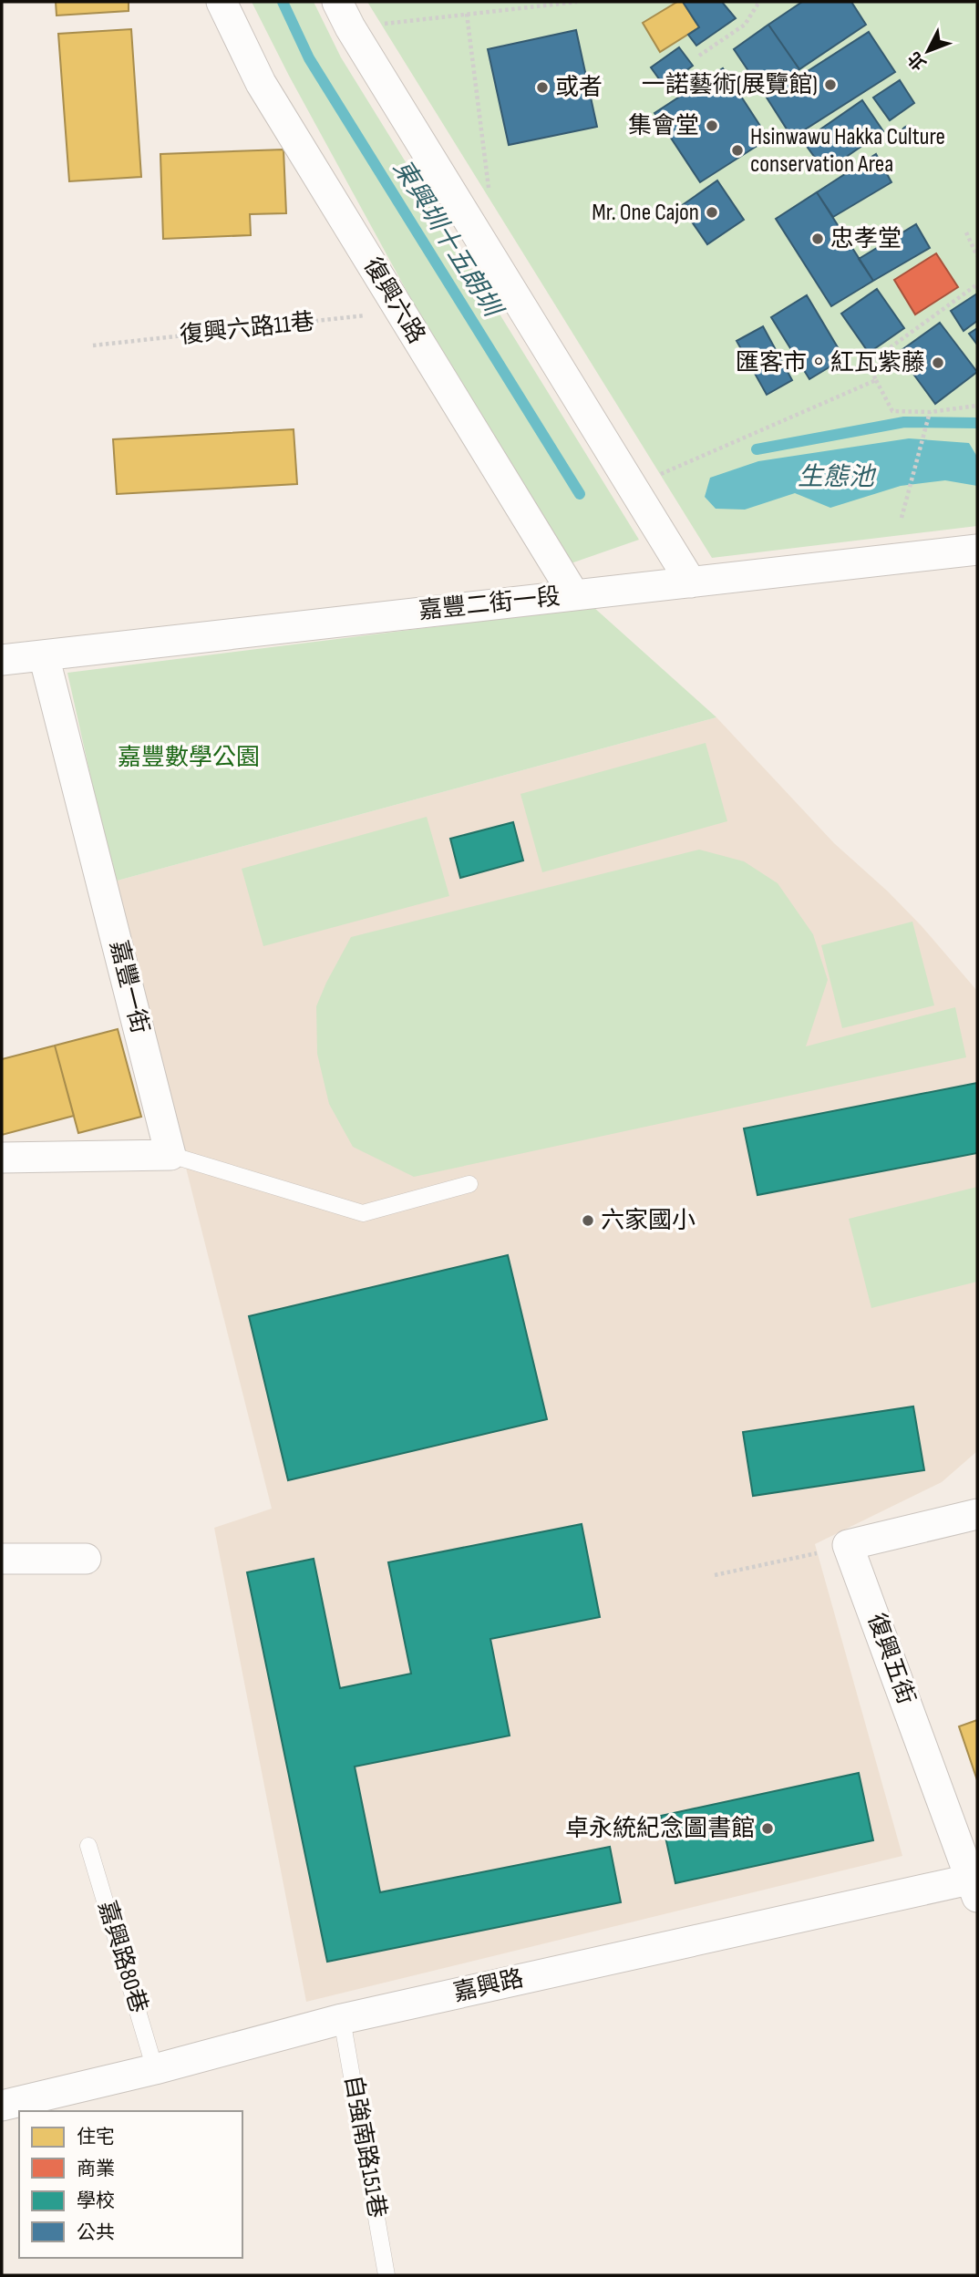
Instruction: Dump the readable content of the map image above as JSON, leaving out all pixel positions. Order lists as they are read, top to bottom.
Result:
{
  "streets": {
    "street": [
      "復興六路",
      "嘉豐二街一段",
      "嘉豐一街",
      "復興五街",
      "嘉興路"
    ],
    "lane": ["嘉興路80巷", "自強南路151巷"],
    "path": ["復興六路11巷"]
  },
  "crossings": [
    ["復興六路", "復興六路11巷"],
    ["復興六路", "嘉豐二街一段"],
    ["嘉豐二街一段", "嘉豐一街"],
    ["復興五街", "嘉興路"],
    ["嘉興路80巷", "嘉興路"],
    ["嘉興路", "自強南路151巷"]
  ],
  "water": ["東興圳十五朗圳", "生態池"],
  "parks": ["嘉豐數學公園"],
  "places": [
    "一諾藝術(展覽館)",
    "或者",
    "集會堂",
    "Hsinwawu Hakka Culture conservation Area",
    "Mr. One Cajon",
    "忠孝堂",
    "匯客市。紅瓦紫藤",
    "六家國小",
    "卓永統紀念圖書館"
  ],
  "legend": [
    "住宅",
    "商業",
    "學校",
    "公共"
  ],
  "north": "bottom left"
}
